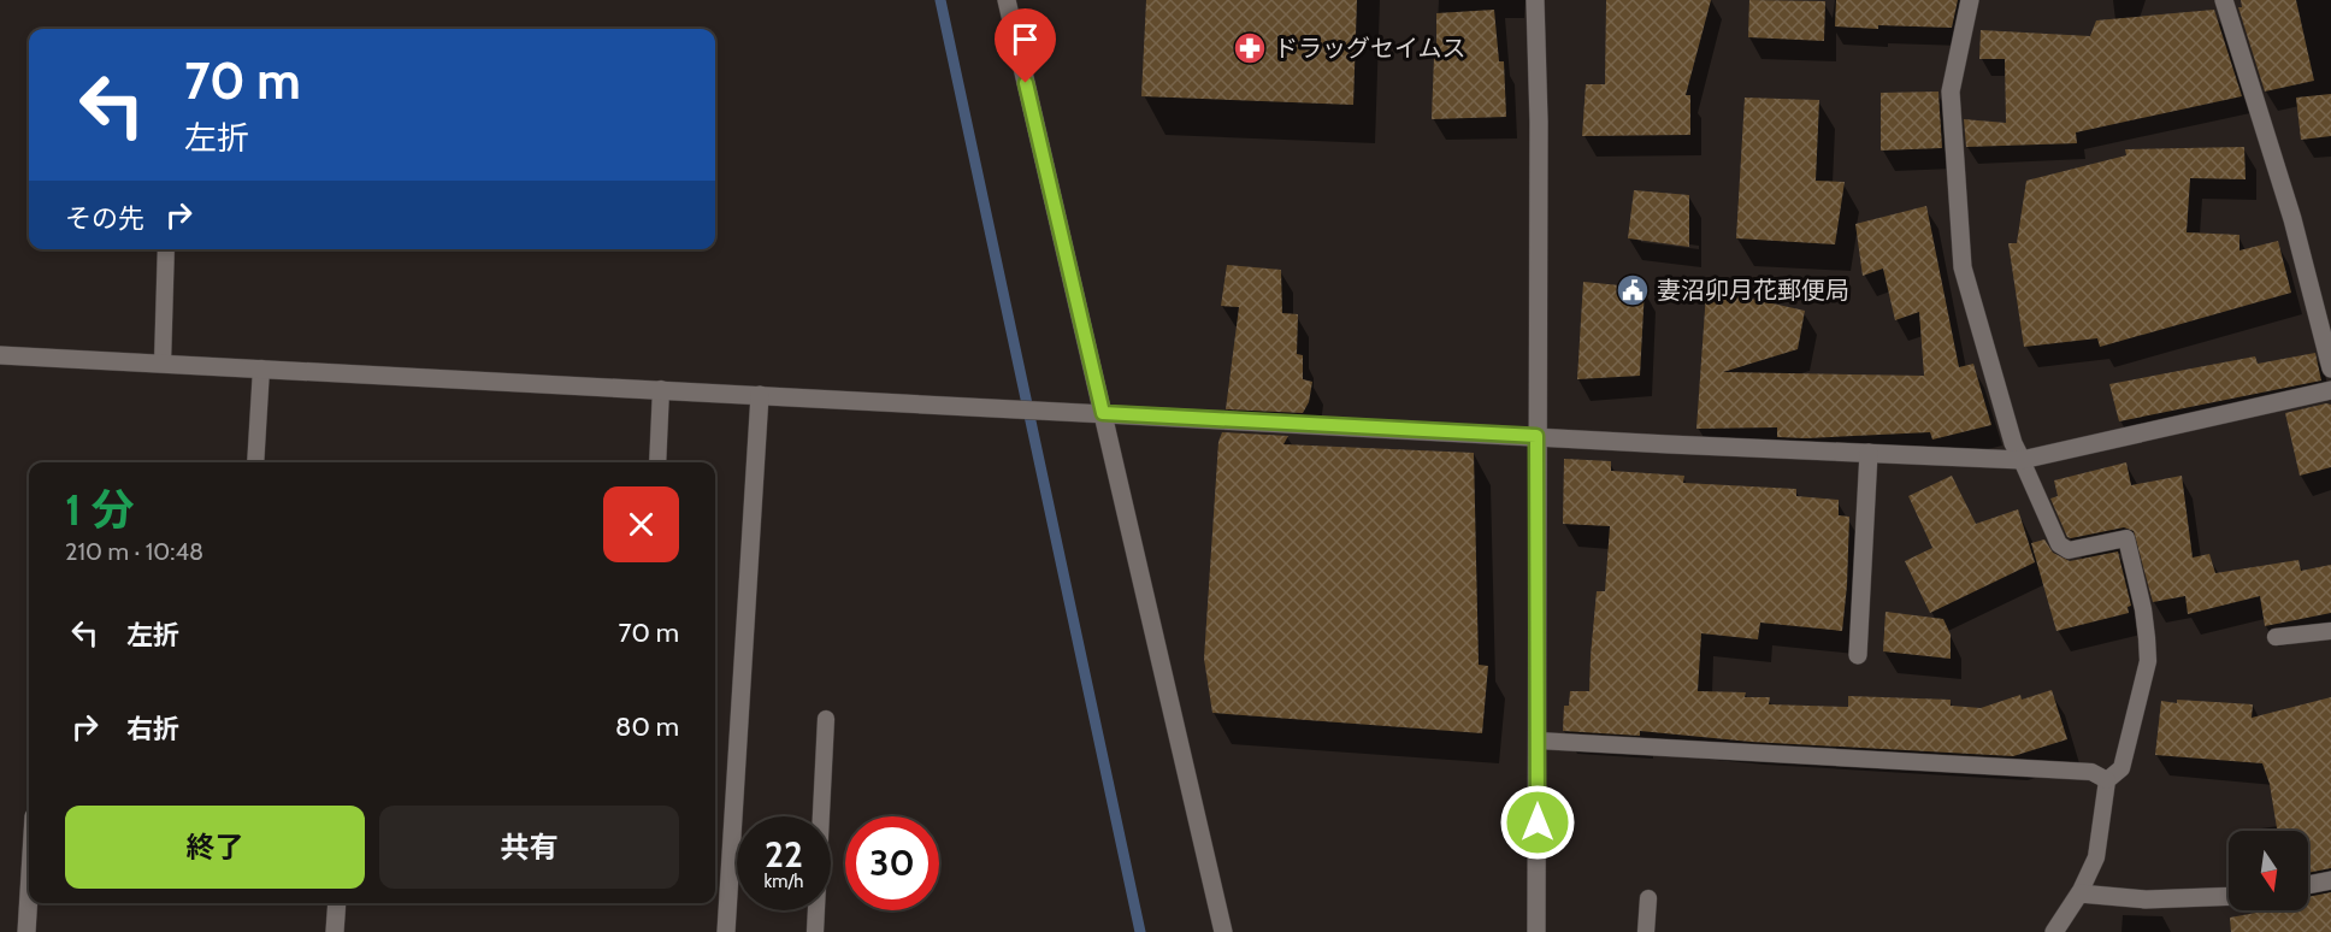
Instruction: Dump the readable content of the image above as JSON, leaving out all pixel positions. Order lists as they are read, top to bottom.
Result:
{
  "places": {
    "pharmacy": ["ドラッグセイムス"],
    "public building": ["妻沼卯月花郵便局"]
  },
  "north": "bottom",
  "page": {
    "turn": ["70 m", "左折"],
    "then": "その先",
    "heading": ["1 分", "210 m · 10:48"],
    "list": [
      {
        "name": "左折",
        "value": "70 m"
      },
      {
        "name": "右折",
        "value": "80 m"
      }
    ],
    "buttons": ["終了", "共有"],
    "speed": "22 km/h",
    "limit": "30"
  }
}
